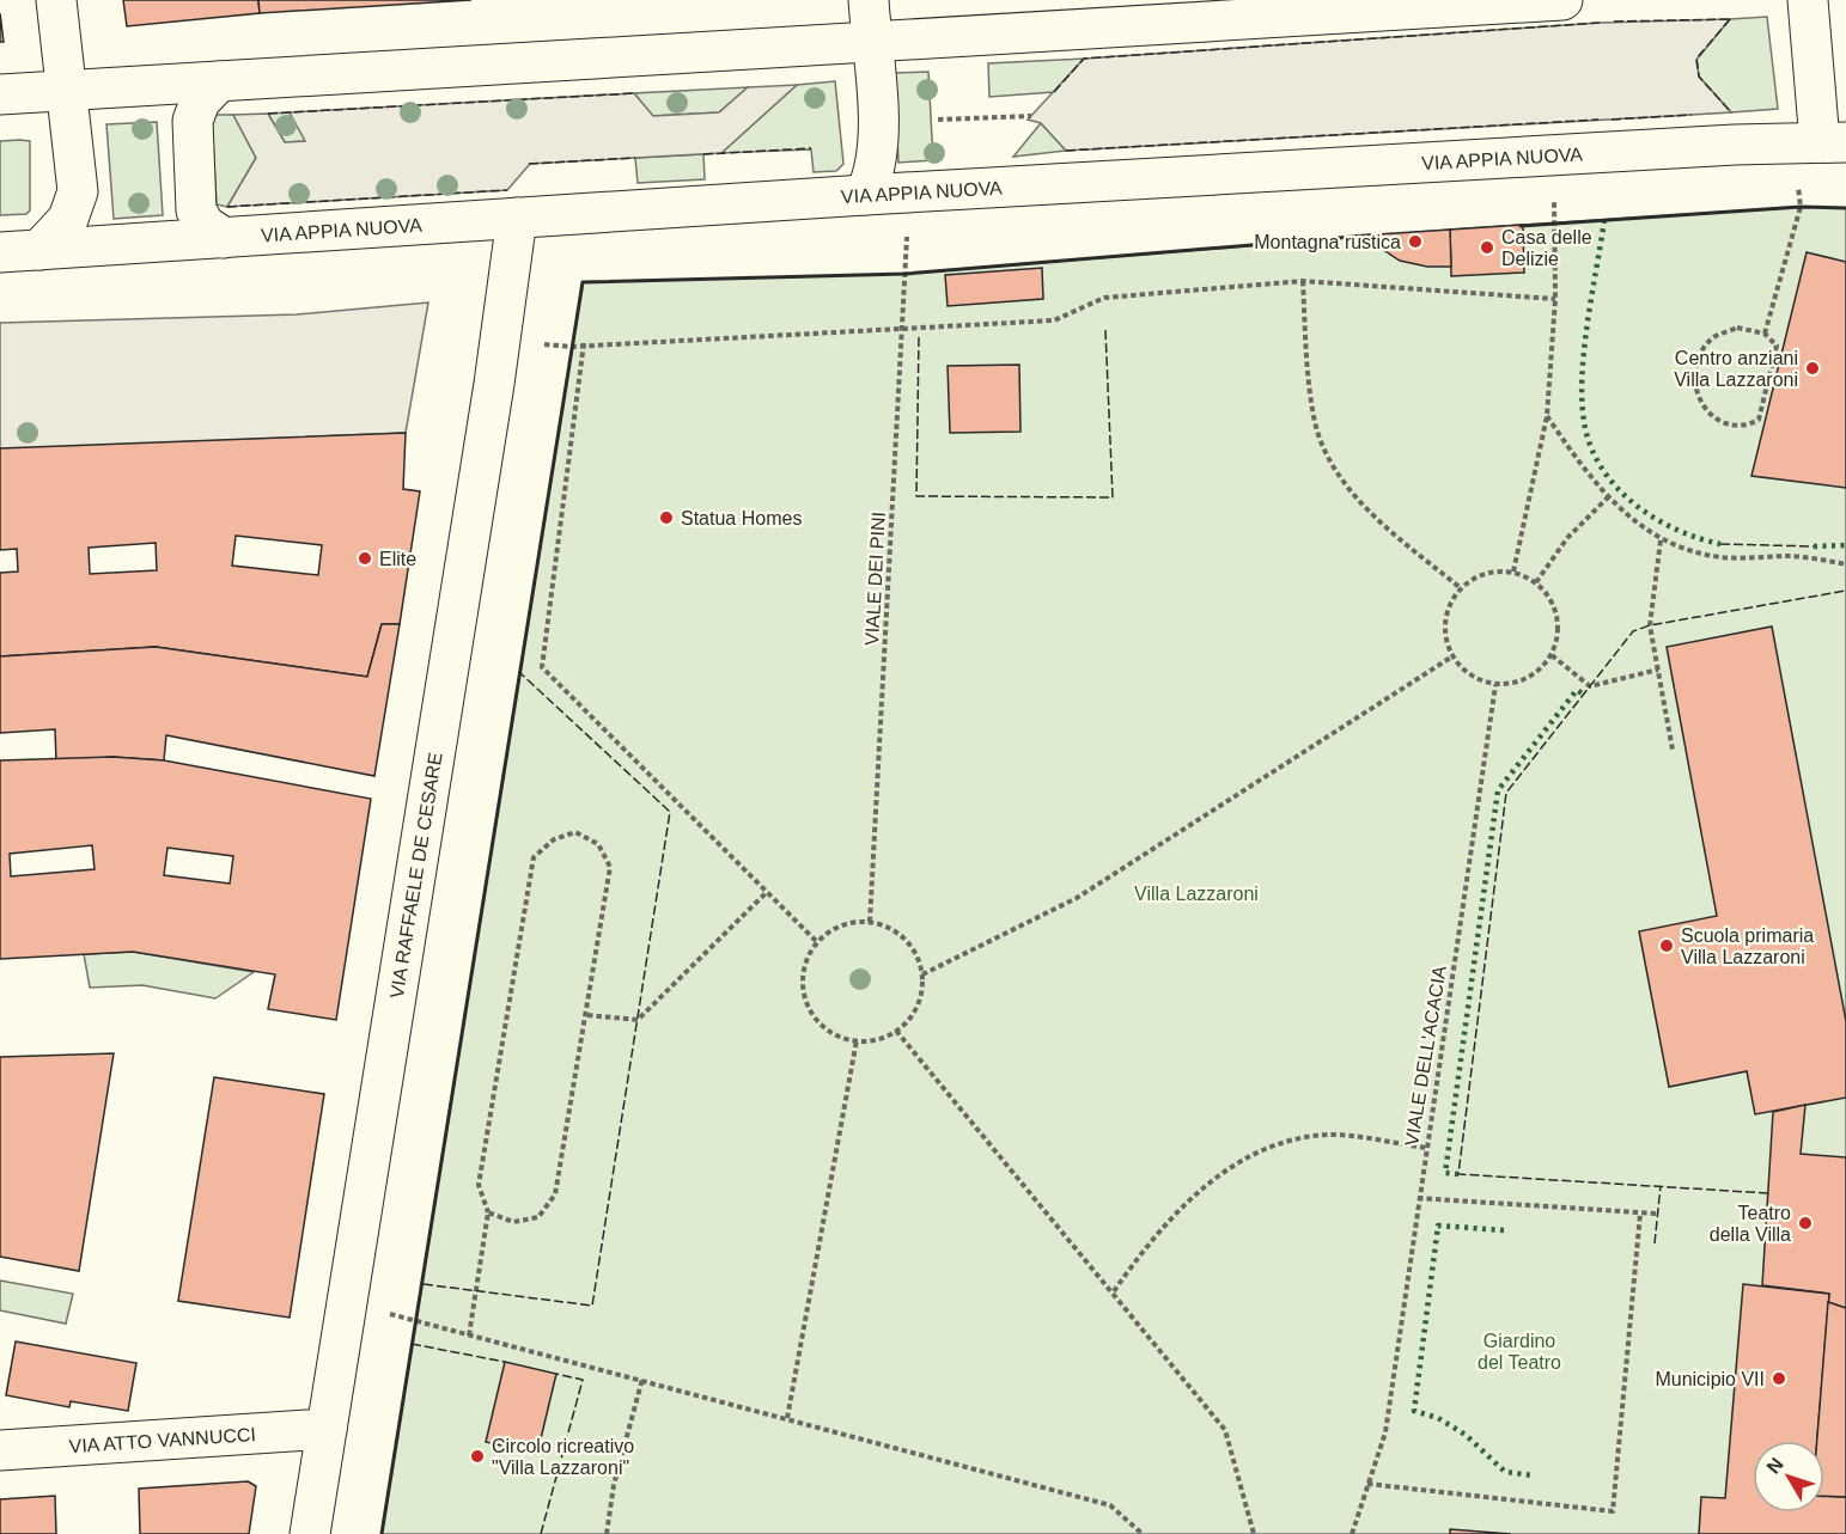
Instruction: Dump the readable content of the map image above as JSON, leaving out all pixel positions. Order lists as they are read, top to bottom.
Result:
{
  "streets": {
    "main road": ["VIA APPIA NUOVA", "VIA RAFFAELE DE CESARE", "VIA ATTO VANNUCCI"],
    "path": ["VIALE DEI PINI", "VIALE DELL'ACACIA"]
  },
  "crossings": [
    ["VIA APPIA NUOVA", "VIA RAFFAELE DE CESARE"],
    ["VIA RAFFAELE DE CESARE", "VIA ATTO VANNUCCI"]
  ],
  "parks": ["Villa Lazzaroni", "Giardino del Teatro"],
  "places": [
    "Montagna rustica",
    "Casa delle Delizie",
    "Centro anziani Villa Lazzaroni",
    "Statua Homes",
    "Elite",
    "Scuola primaria Villa Lazzaroni",
    "Teatro della Villa",
    "Municipio VII",
    "Circolo ricreativo \"Villa Lazzaroni\""
  ],
  "north": "top left"
}
